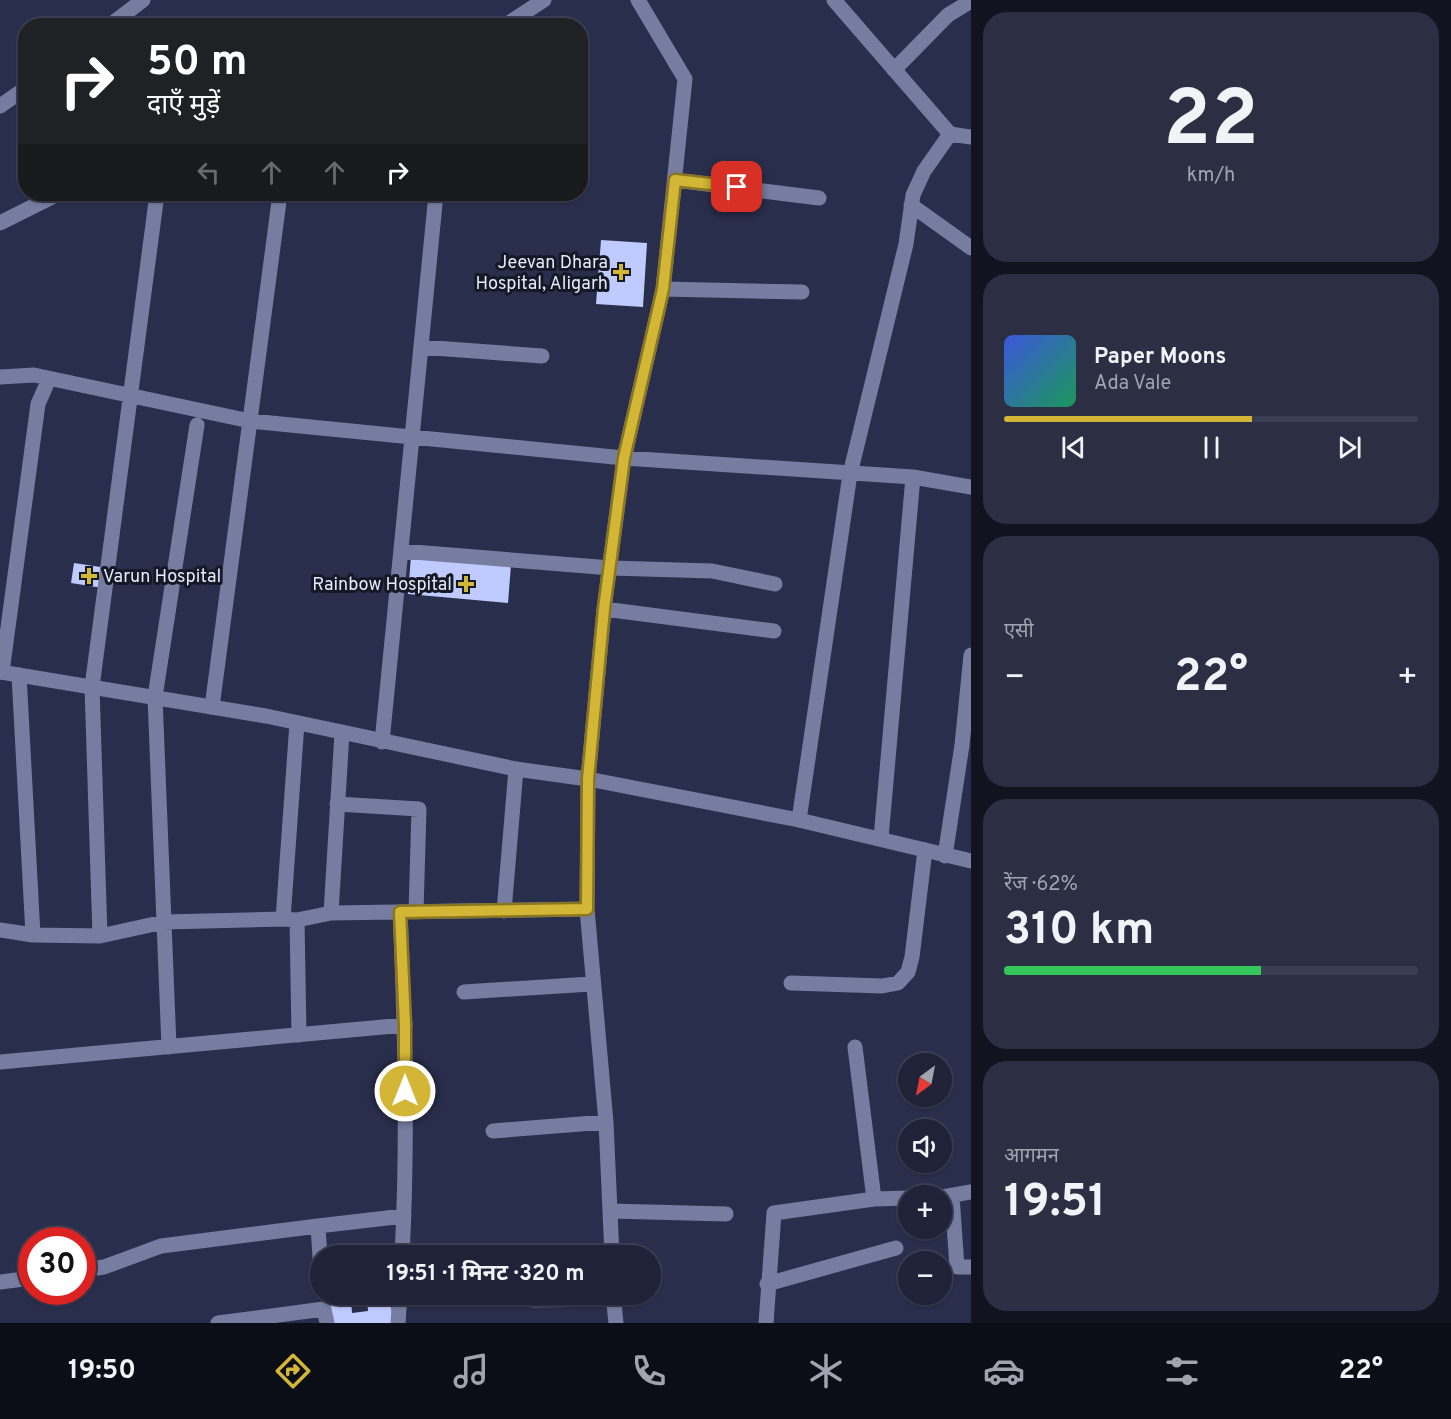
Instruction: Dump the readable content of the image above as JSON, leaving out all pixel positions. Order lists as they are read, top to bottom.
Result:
{
  "places": {
    "health": ["Jeevan Dhara Hospital, Aligarh", "Varun Hospital", "Rainbow Hospital"]
  },
  "north": "bottom left",
  "page": {
    "tile": [
      ["22", "km/h"],
      "एसी",
      ["रेंज · 62%", "310 km"],
      ["आगमन", "19:51"]
    ],
    "turn": ["50 m", "दाएँ मुड़ें"],
    "song": ["Paper Moons", "Ada Vale"],
    "heat": ["−", "22°", "+"],
    "map_buttons": ["+", "−"],
    "limit": "30",
    "trip": "19:51 · 1 मिनट · 320 m",
    "tabs": ["19:50", "22°"]
  }
}
